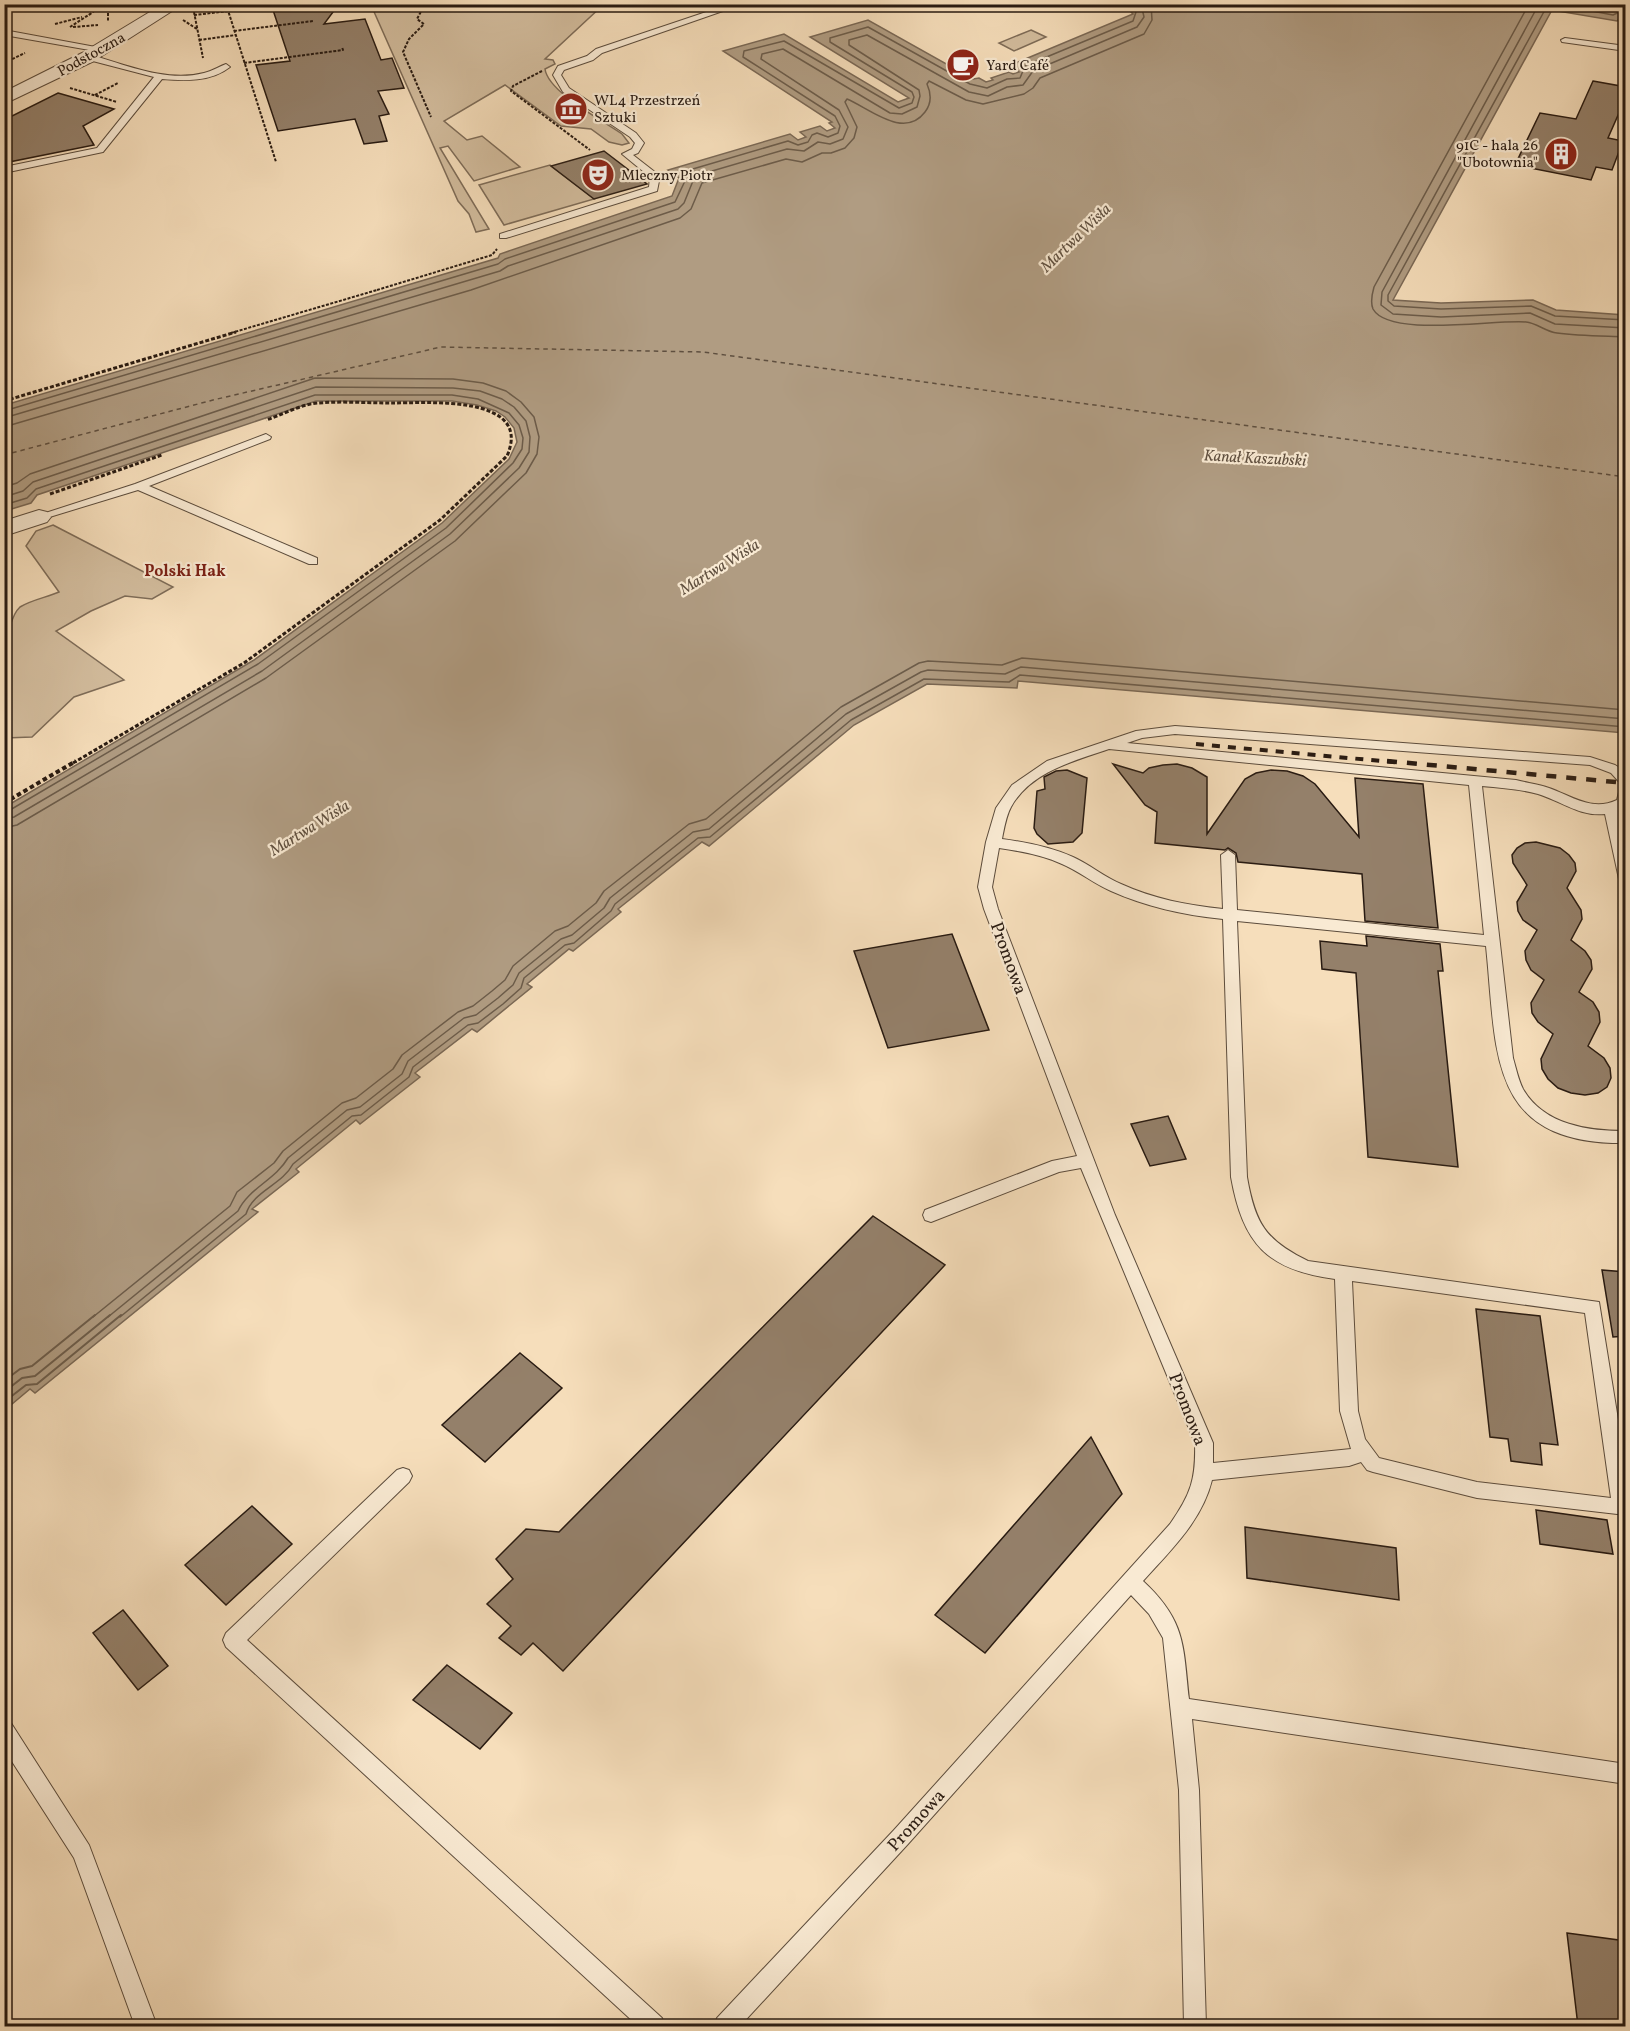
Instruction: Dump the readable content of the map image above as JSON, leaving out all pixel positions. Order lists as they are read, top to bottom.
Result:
{
  "streets": {
    "street": ["Podstoczna"],
    "lane": ["Promowa"]
  },
  "districts": ["Polski Hak"],
  "water": ["Martwa Wisła", "Kanał Kaszubski"],
  "places": {
    "cafe": ["Yard Café"],
    "museum": ["WL4 Przestrzeń Sztuki"],
    "building": ["91C - hala 26 \"Ubotownia\""],
    "theatre": ["Mleczny Piotr"]
  }
}
